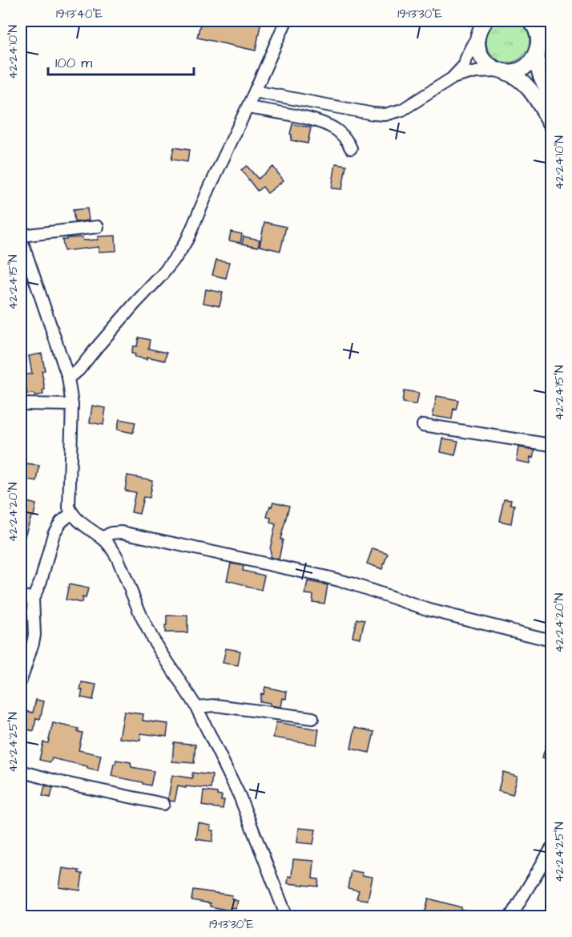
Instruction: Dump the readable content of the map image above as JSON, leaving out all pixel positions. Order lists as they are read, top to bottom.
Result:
{
  "scale_bar": "100 m",
  "coordinates": [
    "19°13'40\"E",
    "19°13'30\"E",
    "42°24'10\"N",
    "42°24'15\"N",
    "42°24'20\"N",
    "42°24'25\"N"
  ]
}
